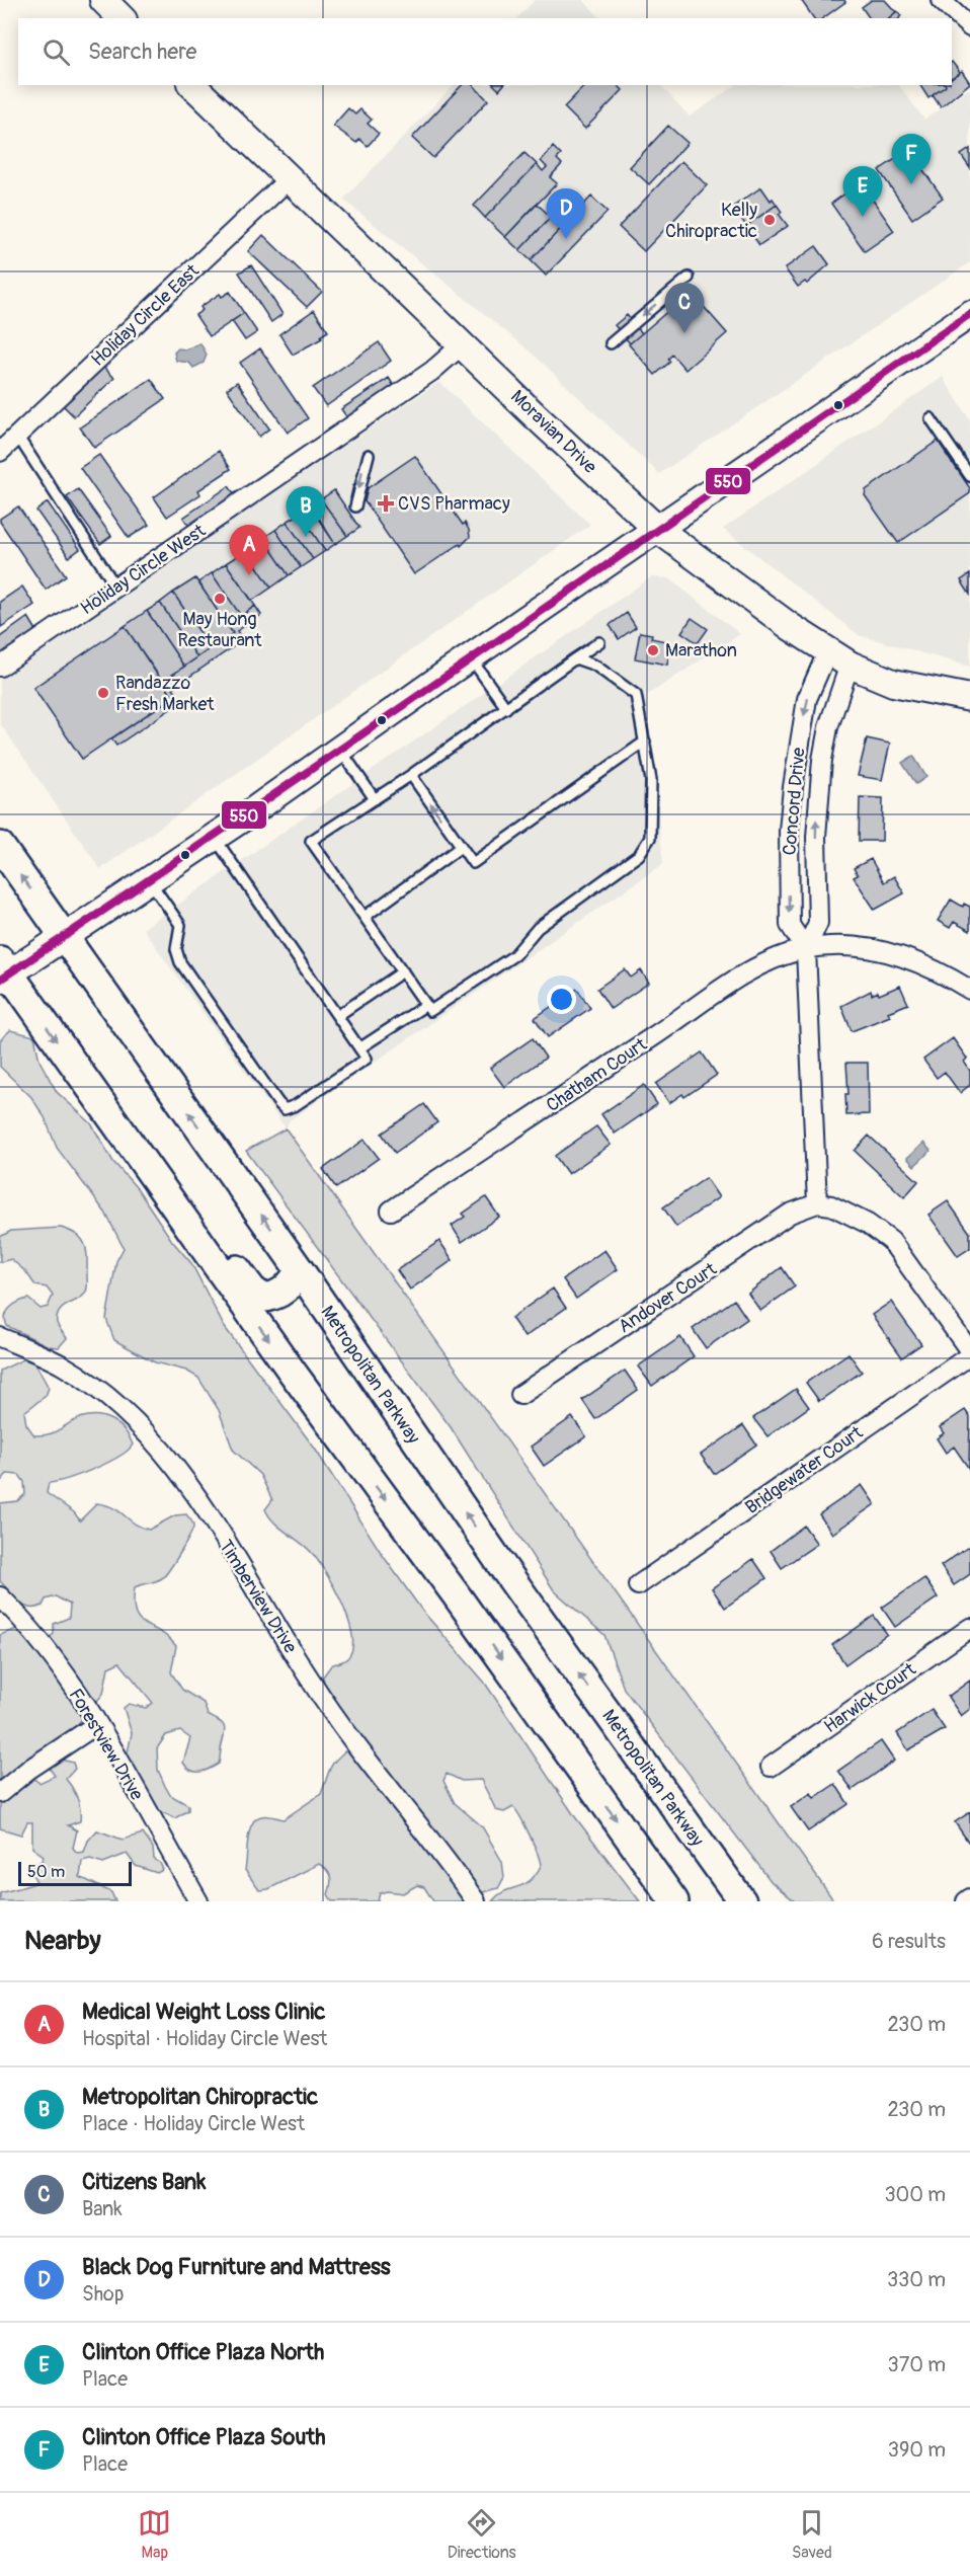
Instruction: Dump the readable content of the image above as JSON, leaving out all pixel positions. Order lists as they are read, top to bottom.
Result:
{
  "streets": {
    "main road": ["Moravian Drive", "Metropolitan Parkway"],
    "street": [
      "Holiday Circle East",
      "Holiday Circle West",
      "Concord Drive",
      "Chatham Court",
      "Andover Court",
      "Bridgewater Court",
      "Timberview Drive",
      "Harwick Court",
      "Forestview Drive"
    ]
  },
  "crossings": [
    ["Holiday Circle East", "Moravian Drive"],
    ["Moravian Drive", "Holiday Circle West"],
    ["Moravian Drive", "Concord Drive"],
    ["Concord Drive", "Chatham Court"],
    ["Concord Drive", "Andover Court"]
  ],
  "places": {
    "other": [
      "Kelly Chiropractic",
      "May Hong Restaurant",
      "Marathon",
      "Randazzo Fresh Market"
    ],
    "health": ["CVS Pharmacy"]
  },
  "lines": ["transit line 550"],
  "scale_bar": "50 m",
  "page": {
    "search": "Search here",
    "pins": [
      "F",
      "E",
      "D",
      "C",
      "B",
      "A"
    ],
    "scale": "50 m",
    "heading": ["Nearby", "6 results"],
    "list": [
      {
        "mark": "A",
        "name": "Medical Weight Loss Clinic",
        "note": "Hospital · Holiday Circle West",
        "value": "230 m"
      },
      {
        "mark": "B",
        "name": "Metropolitan Chiropractic",
        "note": "Place · Holiday Circle West",
        "value": "230 m"
      },
      {
        "mark": "C",
        "name": "Citizens Bank",
        "note": "Bank",
        "value": "300 m"
      },
      {
        "mark": "D",
        "name": "Black Dog Furniture and Mattress",
        "note": "Shop",
        "value": "330 m"
      },
      {
        "mark": "E",
        "name": "Clinton Office Plaza North",
        "note": "Place",
        "value": "370 m"
      },
      {
        "mark": "F",
        "name": "Clinton Office Plaza South",
        "note": "Place",
        "value": "390 m"
      }
    ],
    "nav": ["Map", "Directions", "Saved"]
  }
}
